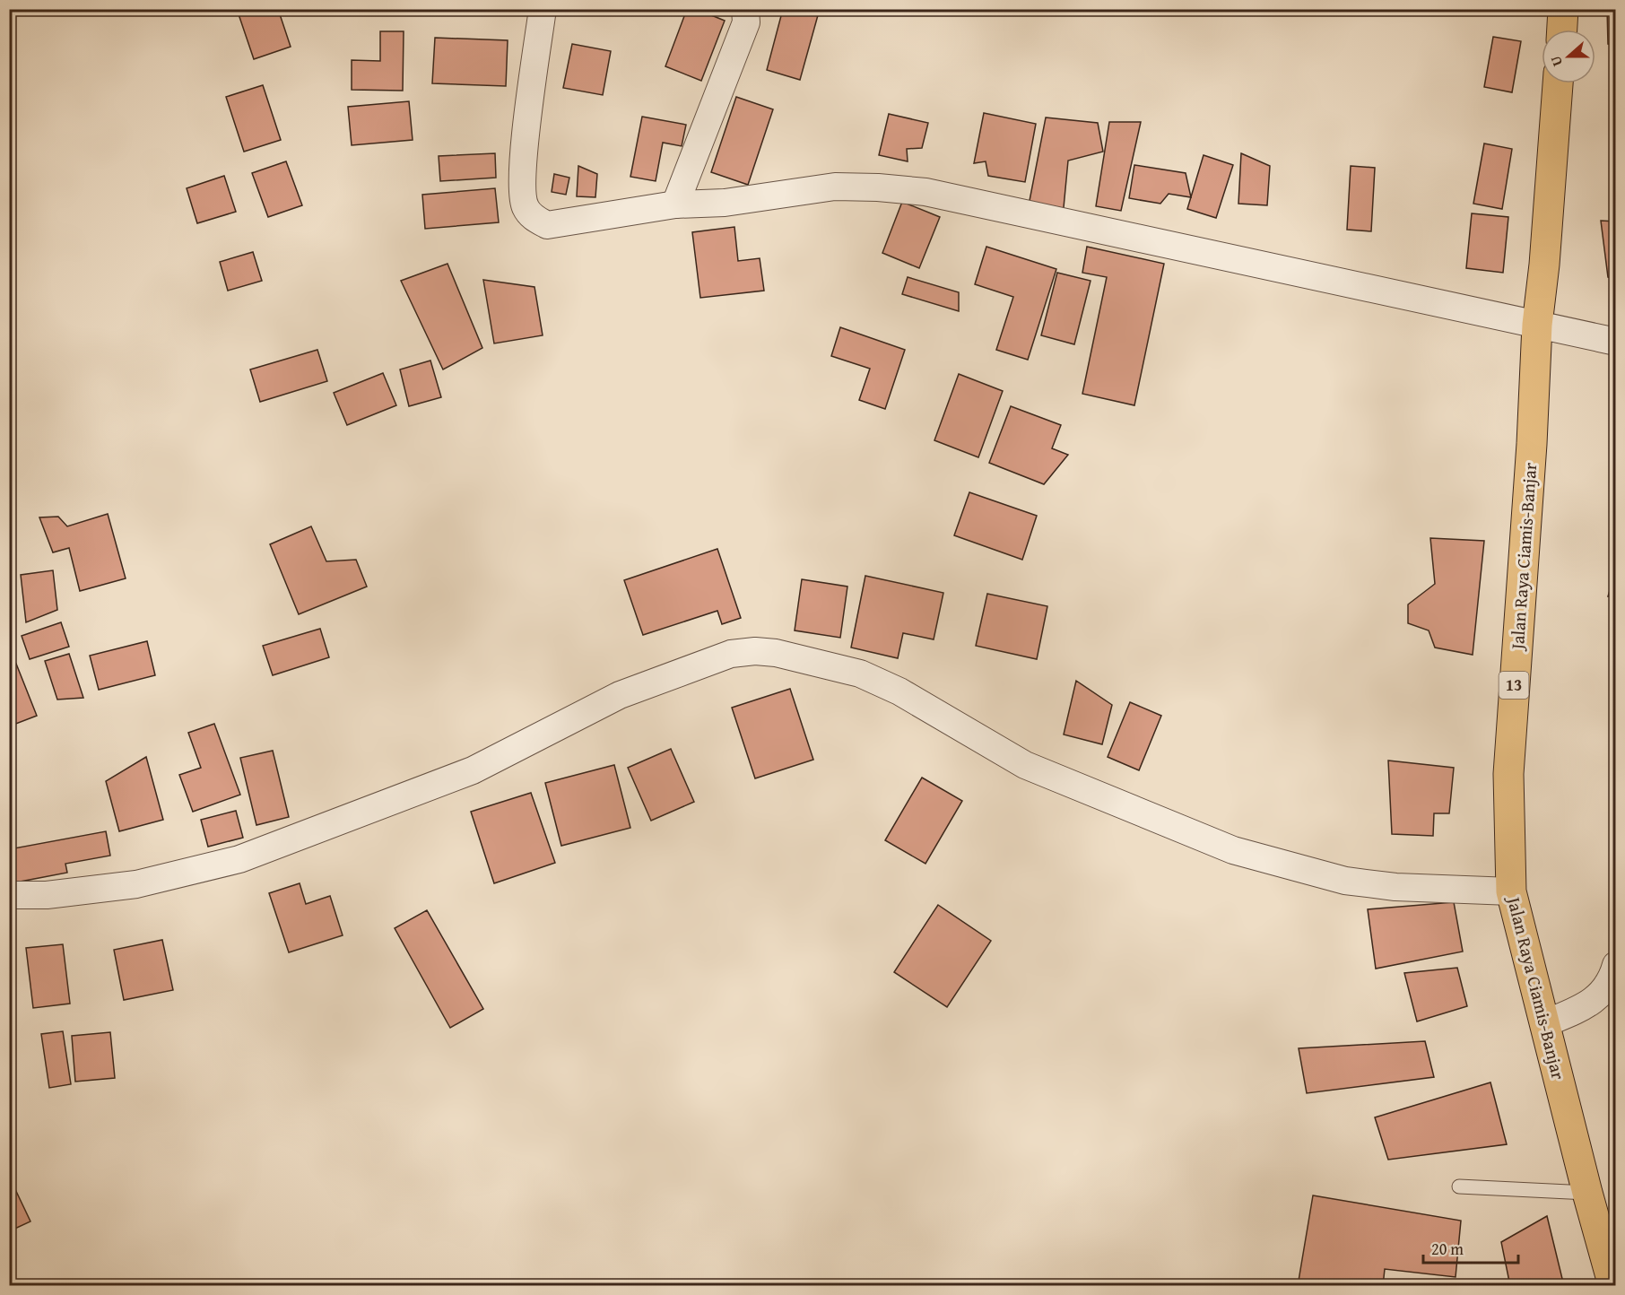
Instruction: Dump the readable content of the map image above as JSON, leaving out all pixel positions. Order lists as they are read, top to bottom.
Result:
{
  "streets": {
    "highway": ["Jalan Raya Ciamis-Banjar", "13"]
  },
  "scale_bar": "20 m",
  "north": "left"
}
